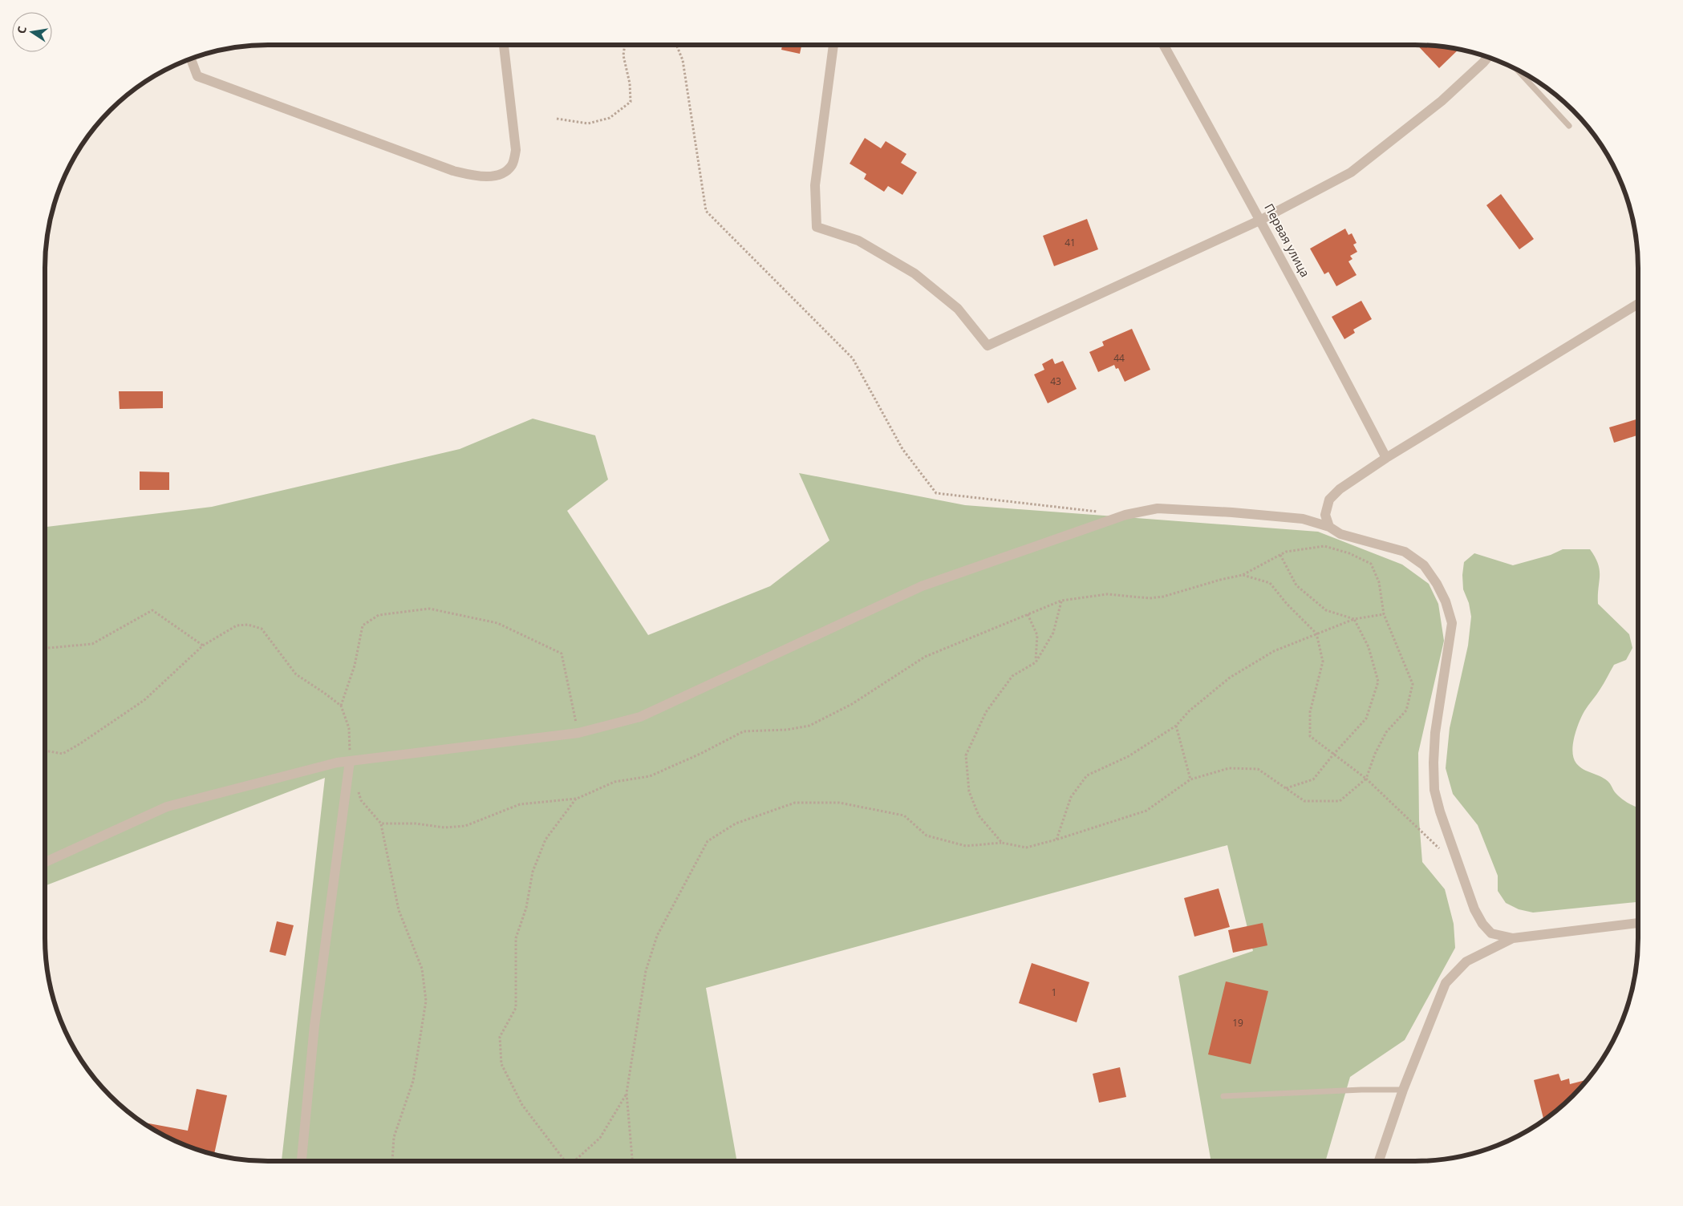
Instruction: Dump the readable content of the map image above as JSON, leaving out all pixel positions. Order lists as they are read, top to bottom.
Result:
{
  "streets": {
    "street": ["Первая улица"]
  },
  "house_numbers": [
    "41",
    "44",
    "43",
    "1",
    "19"
  ],
  "north": "left"
}
